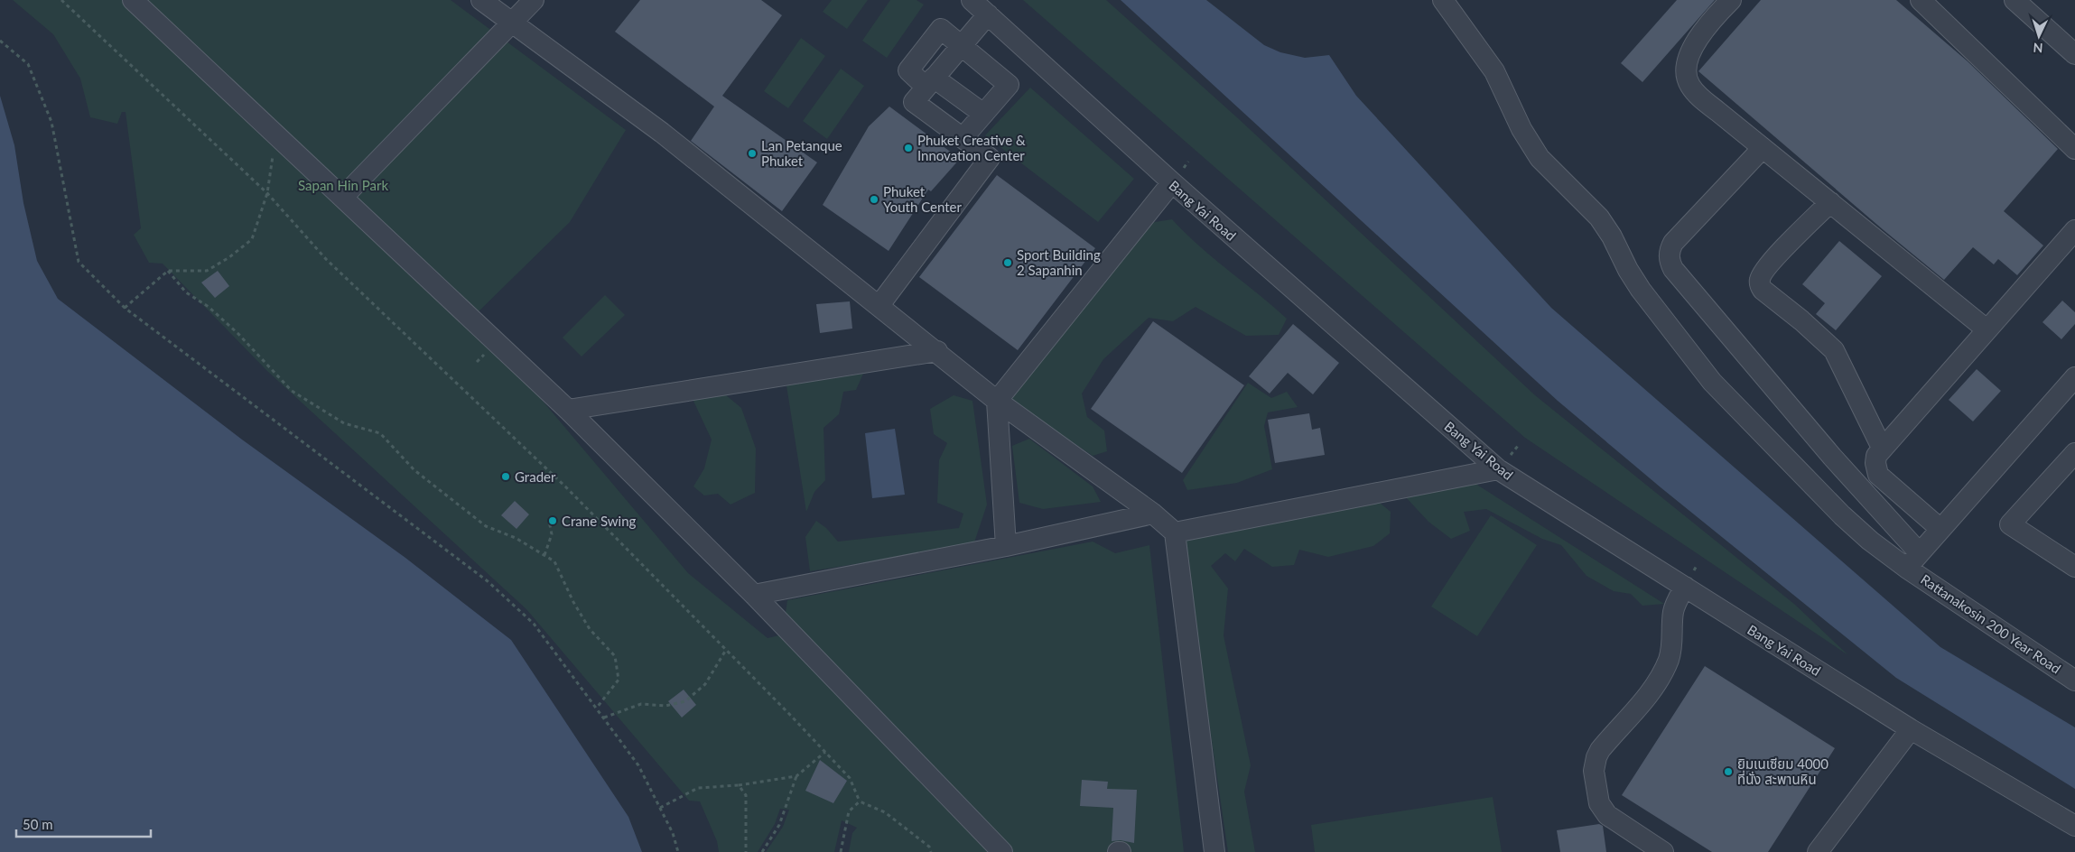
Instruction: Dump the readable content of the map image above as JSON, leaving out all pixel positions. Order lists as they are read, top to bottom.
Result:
{
  "streets": {
    "street": ["Bang Yai Road", "Rattanakosin 200 Year Road"]
  },
  "parks": ["Sapan Hin Park"],
  "places": [
    "Phuket Creative & Innovation Center",
    "Lan Petanque Phuket",
    "Phuket Youth Center",
    "Sport Building 2 Sapanhin",
    "Grader",
    "Crane Swing",
    "ยิมเนเซียม 4000 ที่นั่ง สะพานหิน"
  ],
  "scale_bar": "50 m",
  "north": "bottom"
}
